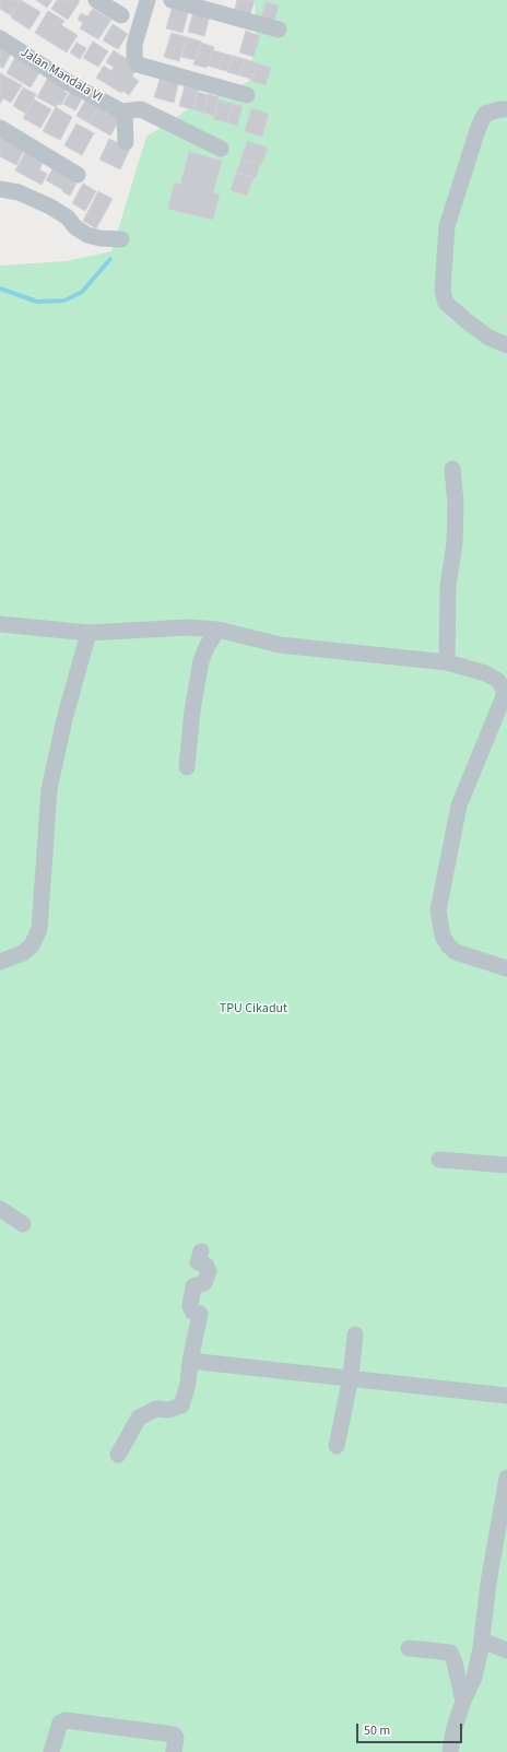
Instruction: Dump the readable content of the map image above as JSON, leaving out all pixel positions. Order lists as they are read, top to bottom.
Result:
{
  "streets": {
    "street": ["Jalan Mandala VI"]
  },
  "parks": ["TPU Cikadut"],
  "scale_bar": "50 m"
}
